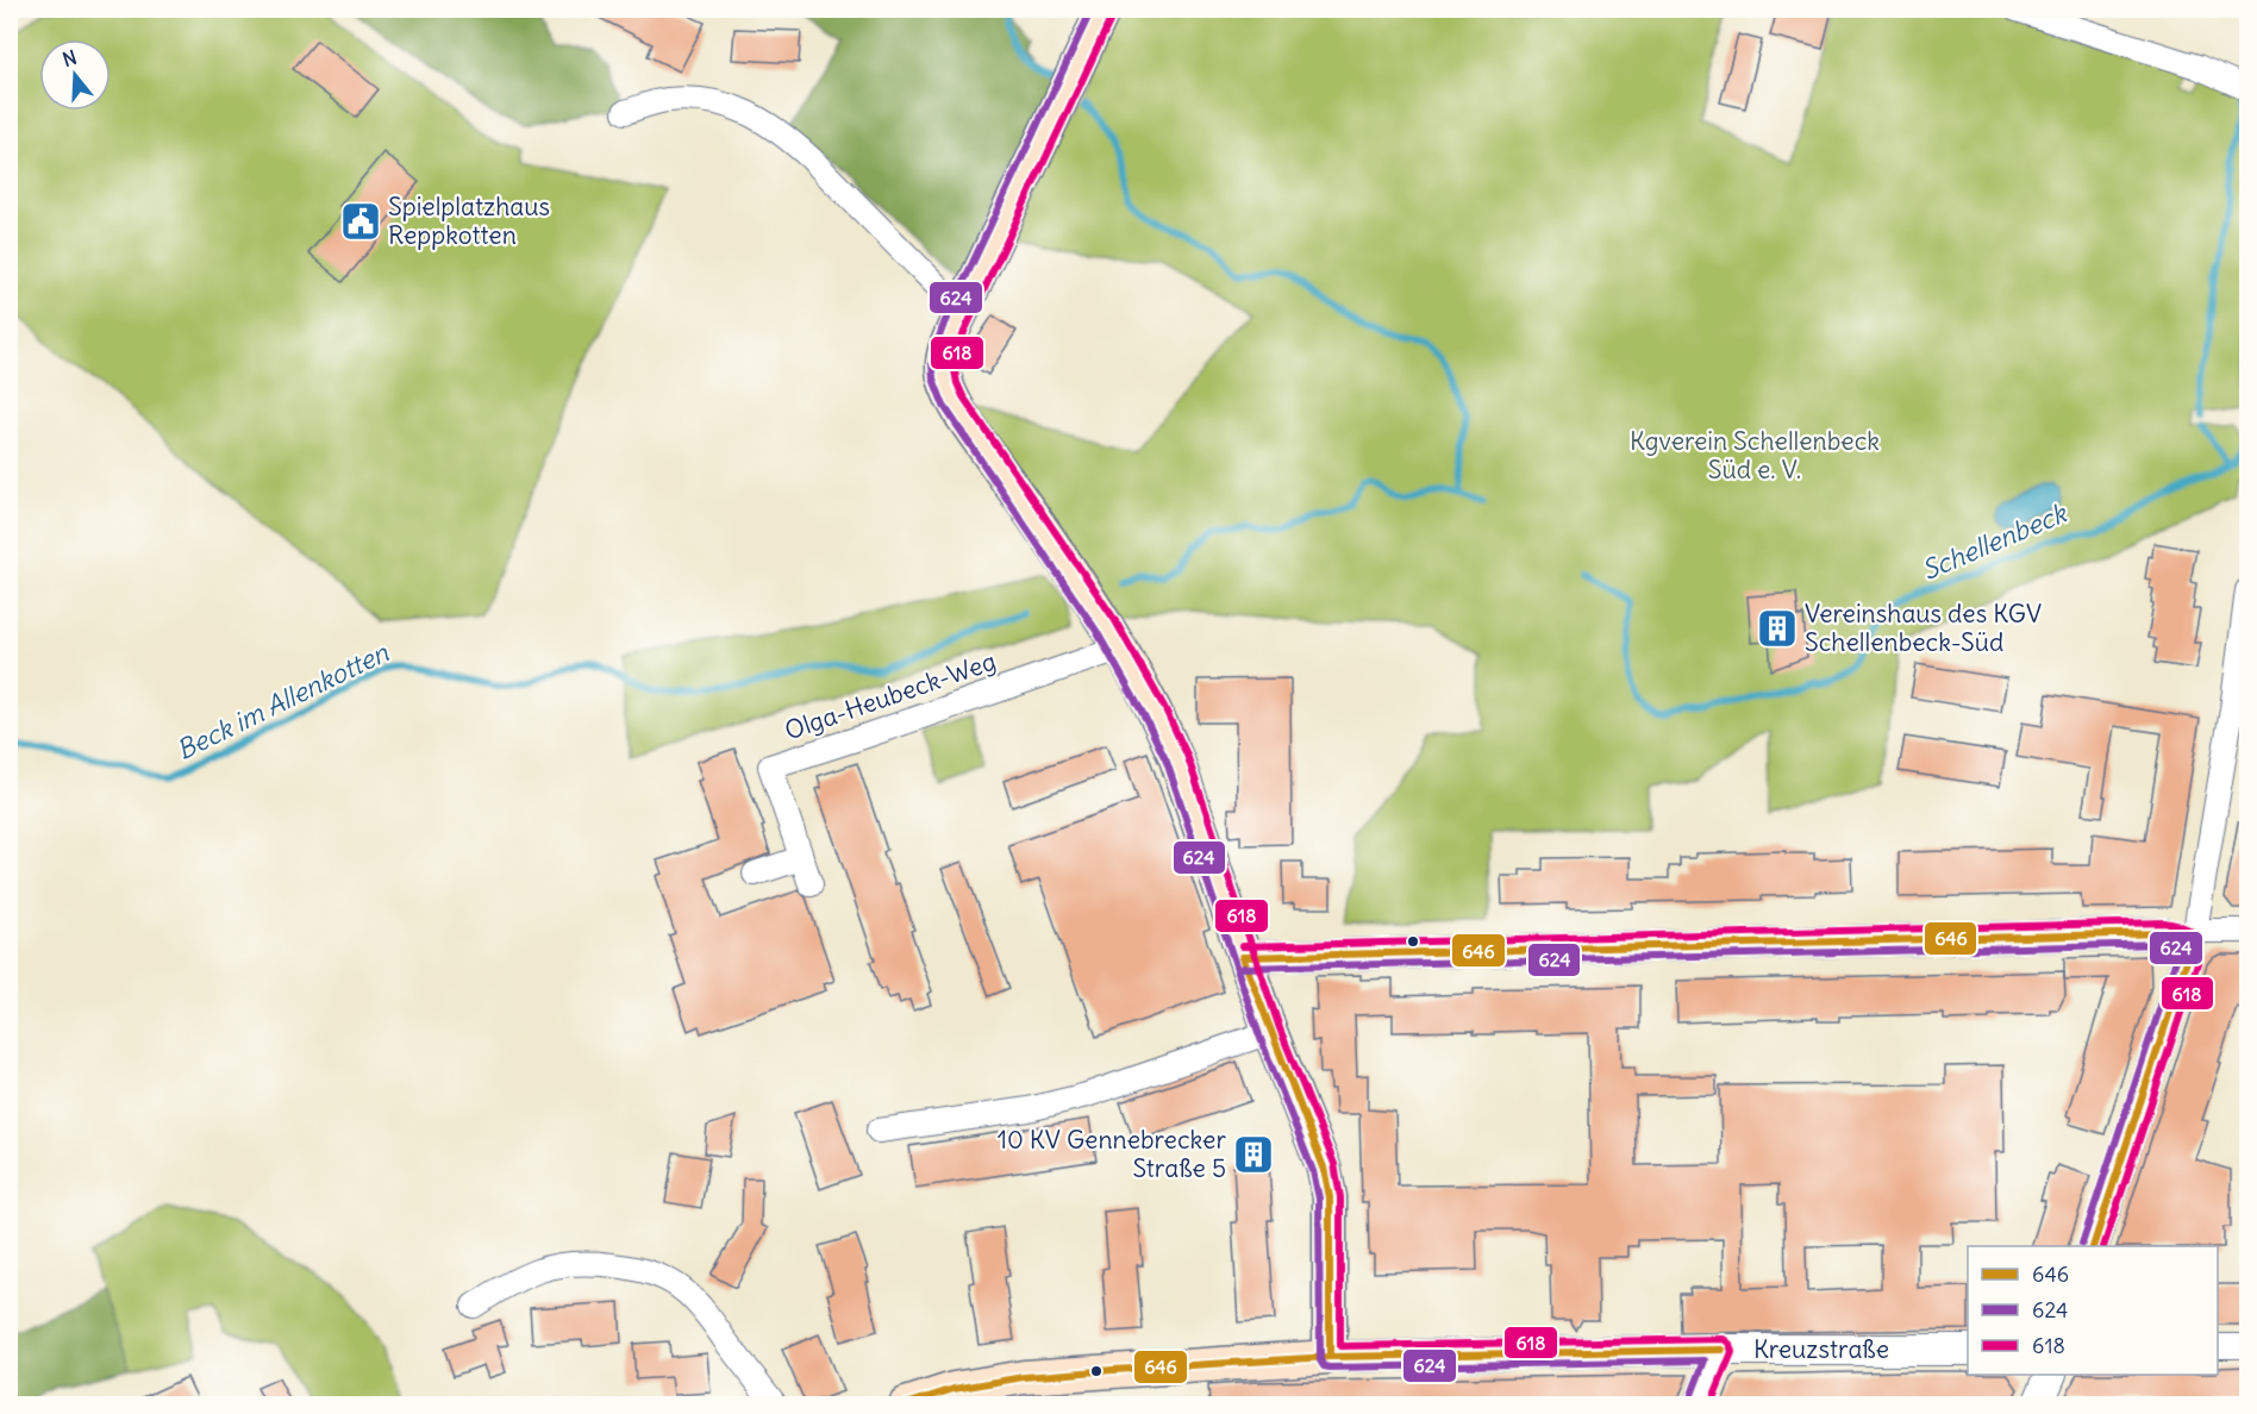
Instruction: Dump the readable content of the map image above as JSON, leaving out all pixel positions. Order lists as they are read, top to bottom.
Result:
{
  "streets": {
    "main road": ["Kreuzstraße"],
    "street": ["Olga-Heubeck-Weg"]
  },
  "water": ["Schellenbeck", "Beck im Allenkotten"],
  "parks": ["Kgverein Schellenbeck Süd e. V."],
  "places": {
    "public building": ["Spielplatzhaus Reppkotten"],
    "building": ["Vereinshaus des KGV Schellenbeck-Süd", "10 KV Gennebrecker Straße 5"]
  },
  "lines": ["transit line 624", "transit line 618", "transit line 646"],
  "legend": ["646", "624", "618"],
  "north": "top"
}
